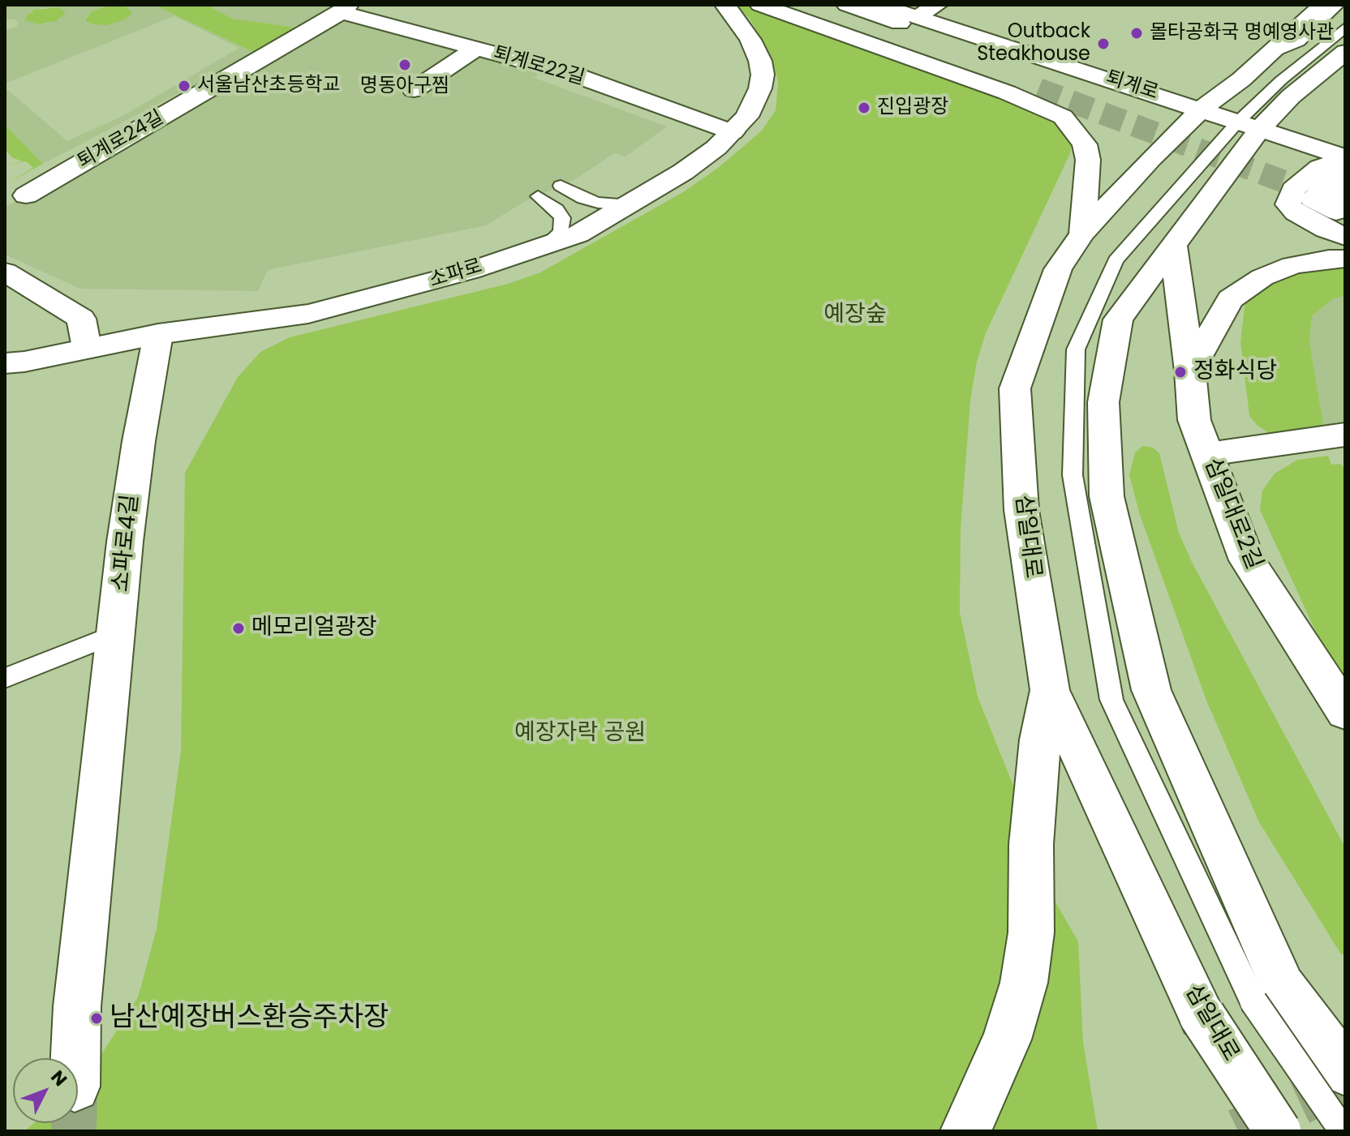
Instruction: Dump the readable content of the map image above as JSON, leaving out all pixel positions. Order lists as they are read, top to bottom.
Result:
{
  "streets": {
    "main road": [
      "퇴계로22길",
      "퇴계로",
      "퇴계로24길",
      "소파로",
      "삼일대로2길",
      "삼일대로",
      "소파로4길"
    ]
  },
  "crossings": [
    ["퇴계로22길", "퇴계로24길"],
    ["퇴계로22길", "소파로"],
    ["퇴계로", "삼일대로"],
    ["소파로", "소파로4길"]
  ],
  "parks": ["예장숲", "예장자락 공원"],
  "places": [
    "몰타공화국 명예영사관",
    "Outback Steakhouse",
    "명동아구찜",
    "서울남산초등학교",
    "진입광장",
    "정화식당",
    "메모리얼광장",
    "남산예장버스환승주차장"
  ],
  "north": "top right"
}
